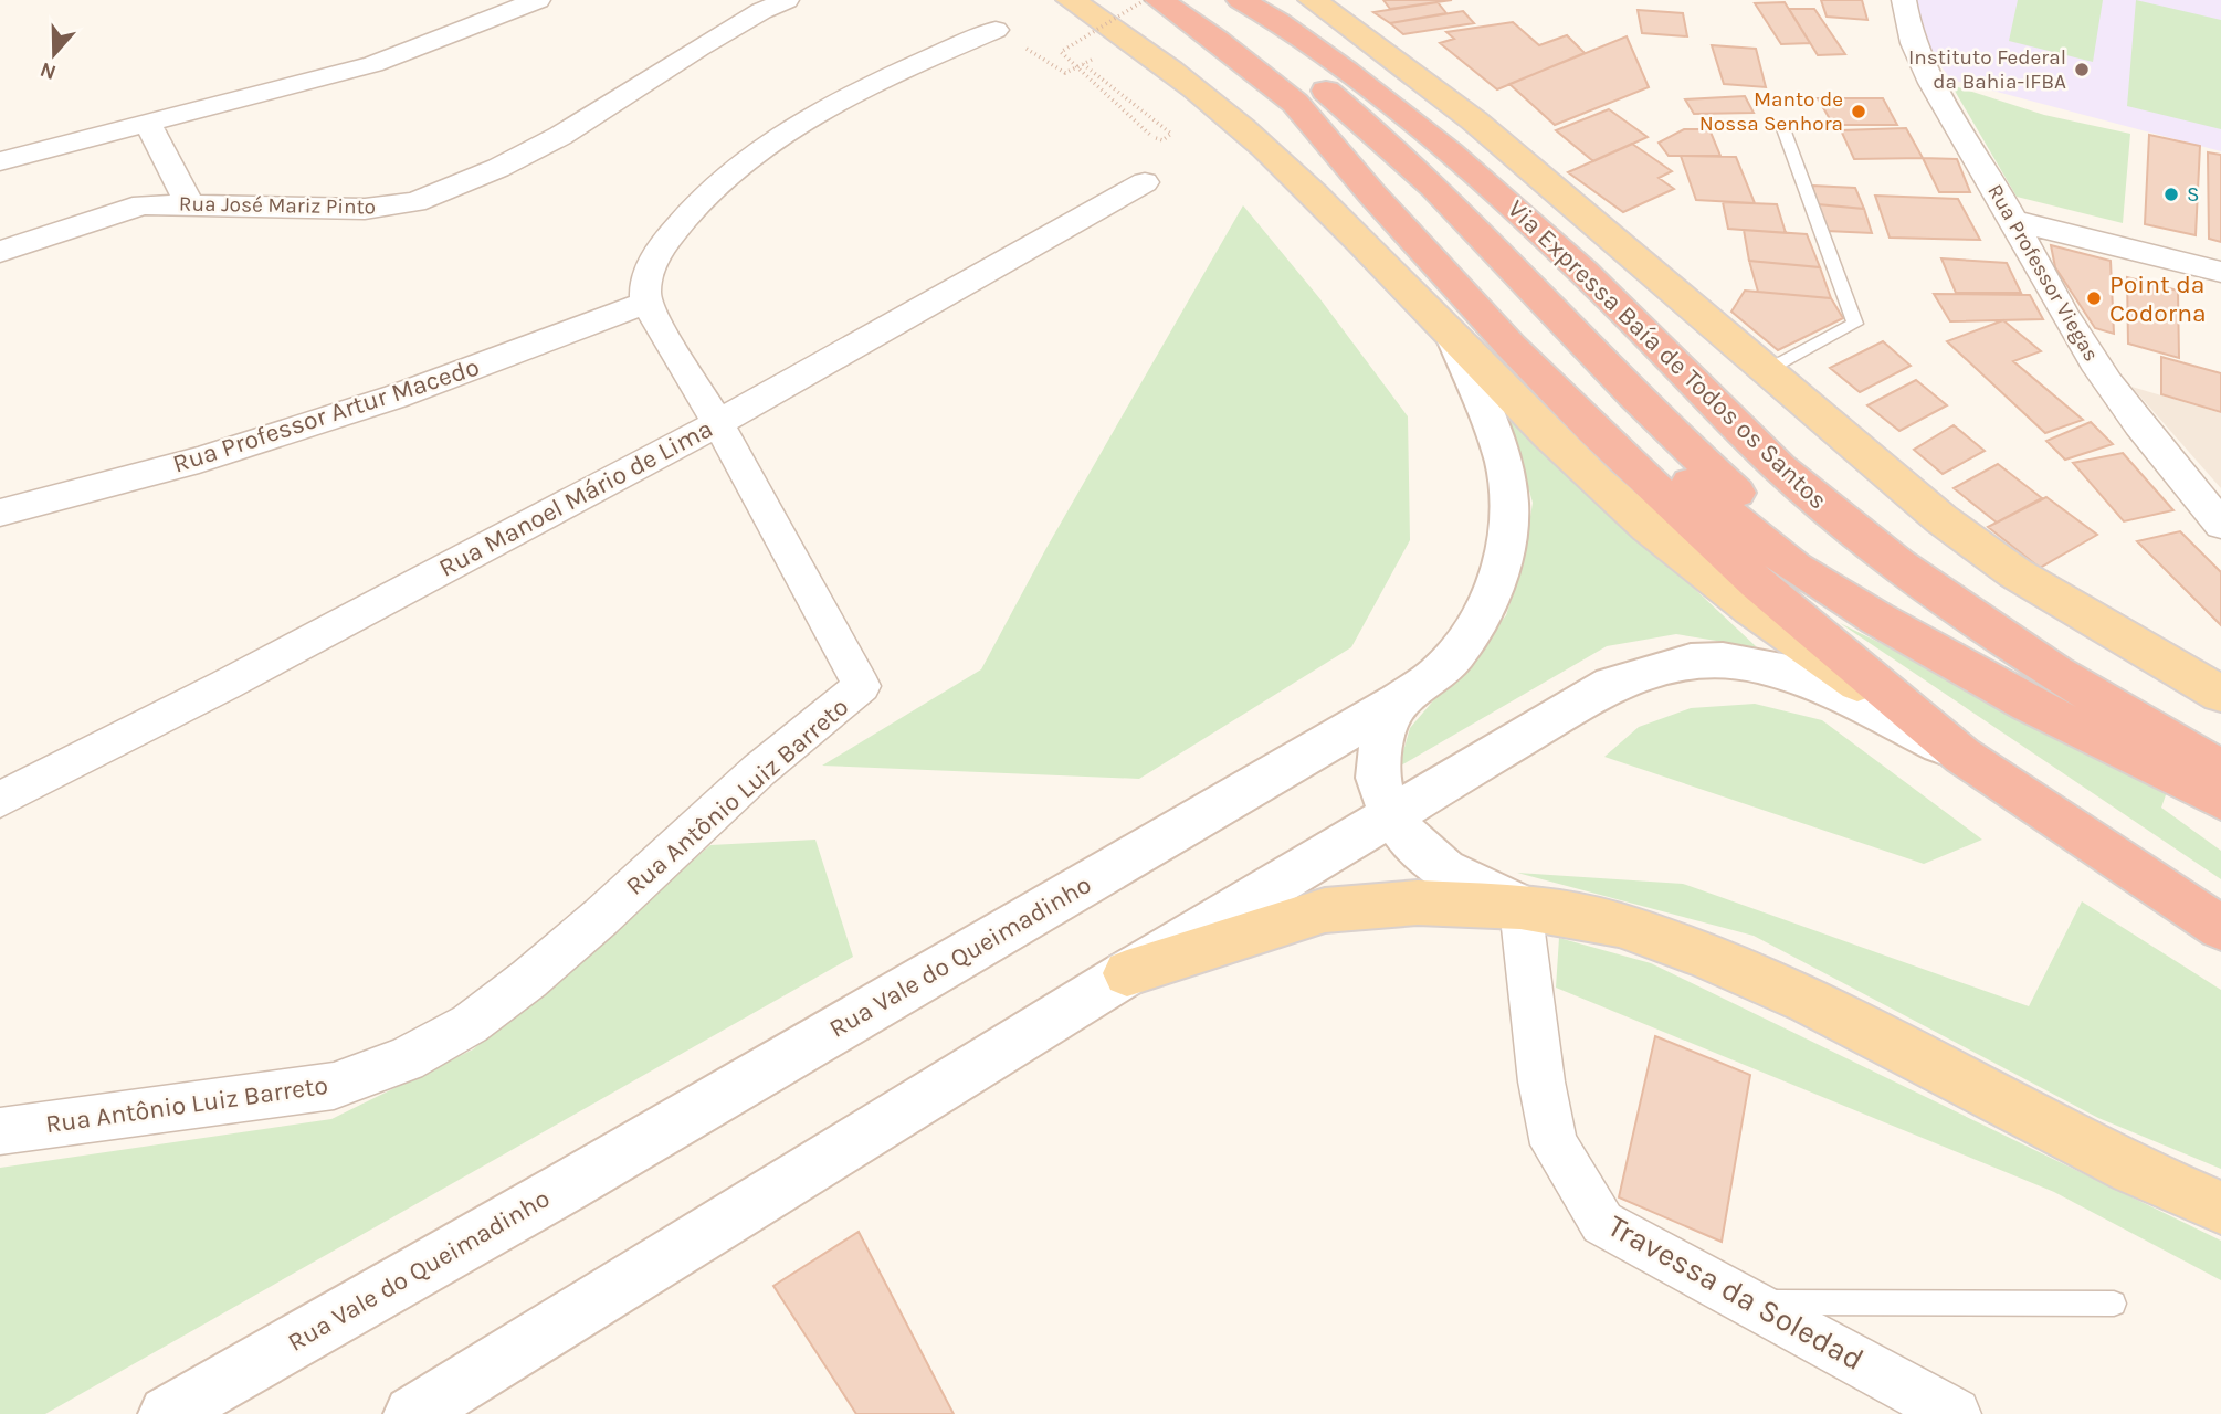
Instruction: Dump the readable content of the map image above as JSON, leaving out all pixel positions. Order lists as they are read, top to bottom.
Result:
{
  "streets": {
    "highway": ["Via Expressa Baía de Todos os Santos"],
    "street": [
      "Rua José Mariz Pinto",
      "Rua Professor Viegas",
      "Rua Professor Artur Macedo",
      "Rua Manoel Mário de Lima",
      "Rua Antônio Luiz Barreto",
      "Rua Vale do Queimadinho",
      "Travessa da Soledad"
    ]
  },
  "crossings": [
    ["Rua Professor Artur Macedo", "Rua Antônio Luiz Barreto"],
    ["Rua Manoel Mário de Lima", "Rua Antônio Luiz Barreto"]
  ],
  "places": [
    "Instituto Federal da Bahia-IFBA",
    "Manto de Nossa Senhora",
    "S",
    "Point da Codorna"
  ],
  "north": "bottom"
}
